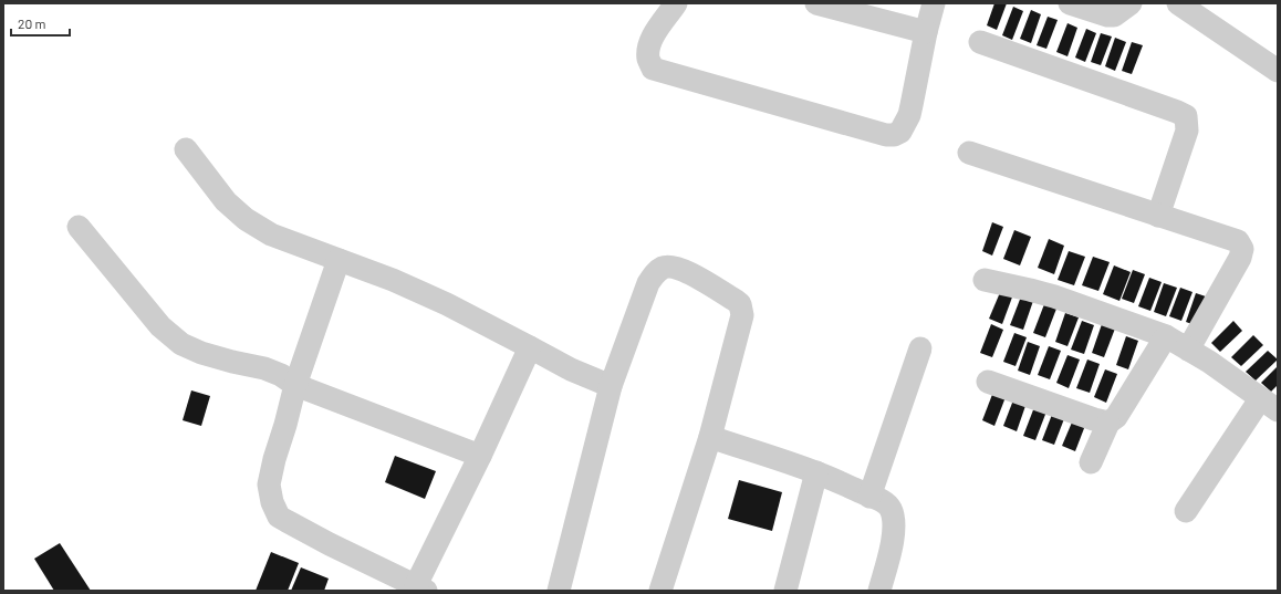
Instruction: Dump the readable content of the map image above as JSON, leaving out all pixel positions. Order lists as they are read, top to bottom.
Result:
{
  "scale_bar": "20 m"
}
